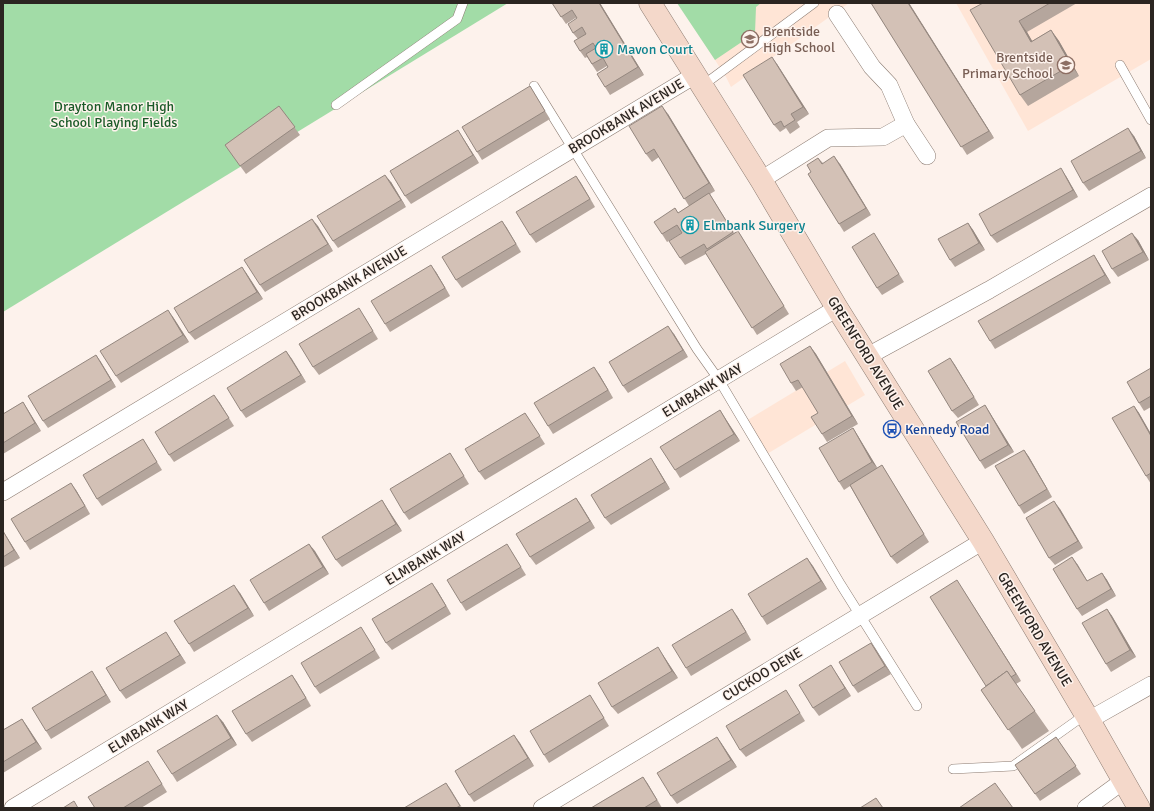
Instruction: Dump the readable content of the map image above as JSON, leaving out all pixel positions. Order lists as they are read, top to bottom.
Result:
{
  "streets": {
    "street": [
      "BROOKBANK AVENUE",
      "GREENFORD AVENUE",
      "ELMBANK WAY",
      "CUCKOO DENE"
    ]
  },
  "crossings": [
    ["BROOKBANK AVENUE", "GREENFORD AVENUE"],
    ["GREENFORD AVENUE", "ELMBANK WAY"],
    ["GREENFORD AVENUE", "CUCKOO DENE"]
  ],
  "parks": ["Drayton Manor High School Playing Fields"],
  "places": {
    "school or university": ["Brentside High School", "Brentside Primary School"],
    "building": ["Mavon Court", "Elmbank Surgery"],
    "bus stop": ["Kennedy Road"]
  }
}
